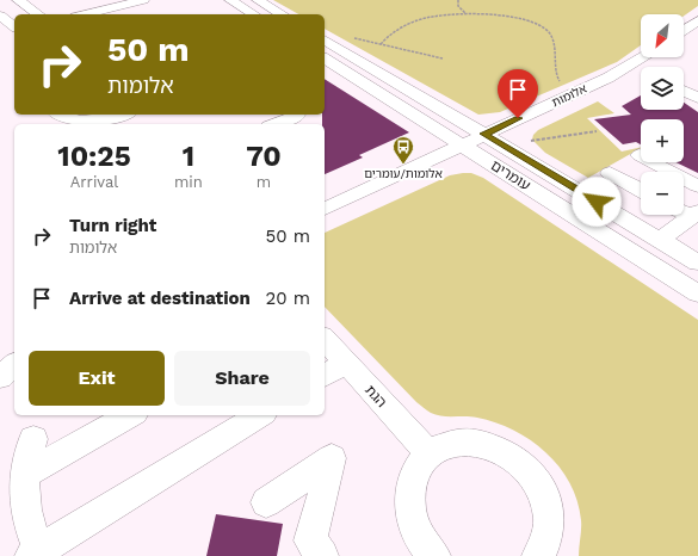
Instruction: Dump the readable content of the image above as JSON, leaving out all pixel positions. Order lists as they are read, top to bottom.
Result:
{
  "streets": {
    "street": ["אלומות", "עומרים", "הגת"]
  },
  "crossings": [
    ["אלומות", "עומרים"]
  ],
  "places": {
    "bus stop": ["אלומות/עומרים"]
  },
  "north": "bottom left",
  "page": {
    "map_buttons": ["+", "−"],
    "turn": ["50 m", "אלומות"],
    "eta": [
      "10:25",
      "Arrival",
      "1",
      "min",
      "70",
      "m"
    ],
    "list": [
      {
        "name": "Turn right",
        "note": "אלומות",
        "value": "50 m"
      },
      {
        "name": "Arrive at destination",
        "value": "20 m"
      }
    ],
    "buttons": ["Exit", "Share"]
  }
}
